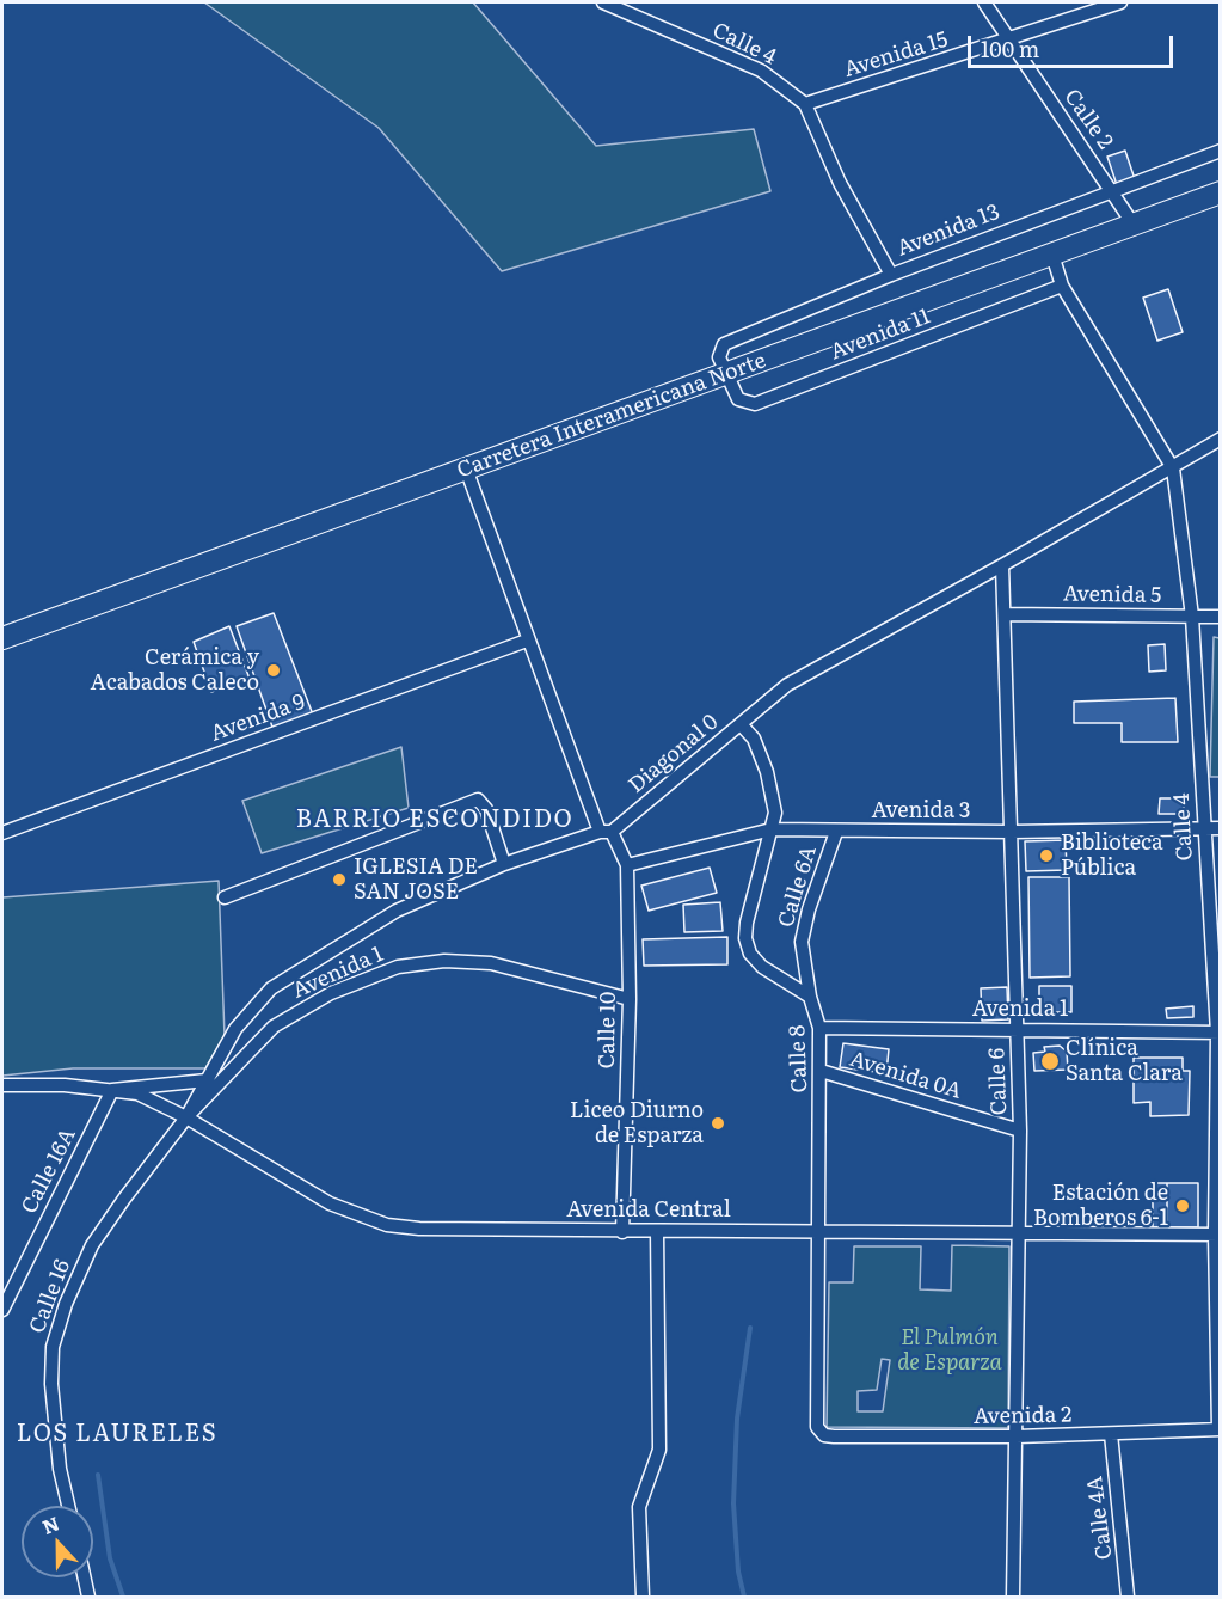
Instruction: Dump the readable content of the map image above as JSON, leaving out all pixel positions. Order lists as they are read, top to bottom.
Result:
{
  "streets": {
    "highway": ["Carretera Interamericana Norte"],
    "street": [
      "Calle 4",
      "Avenida 15",
      "Calle 2",
      "Avenida 13",
      "Avenida 11",
      "Avenida 5",
      "Avenida 9",
      "Diagonal 0",
      "Avenida 3",
      "Calle 6A",
      "Avenida 1",
      "Calle 10",
      "Calle 8",
      "Avenida 0A",
      "Calle 6",
      "Calle 16A",
      "Avenida Central",
      "Calle 16",
      "Avenida 2",
      "Calle 4A"
    ]
  },
  "crossings": [
    ["Calle 4", "Avenida 15"],
    ["Calle 4", "Avenida 13"],
    ["Calle 4", "Avenida 11"],
    ["Calle 4", "Carretera Interamericana Norte"],
    ["Calle 4", "Avenida 5"],
    ["Calle 4", "Diagonal 0"],
    ["Calle 4", "Avenida 3"],
    ["Calle 4", "Avenida 1"],
    ["Calle 4", "Avenida Central"],
    ["Calle 4", "Avenida 2"],
    ["Avenida 15", "Calle 2"],
    ["Calle 2", "Avenida 13"],
    ["Calle 2", "Carretera Interamericana Norte"],
    ["Avenida 13", "Avenida 11"],
    ["Avenida 13", "Carretera Interamericana Norte"],
    ["Avenida 11", "Carretera Interamericana Norte"],
    ["Carretera Interamericana Norte", "Calle 10"],
    ["Avenida 5", "Calle 6"],
    ["Avenida 9", "Calle 10"],
    ["Diagonal 0", "Avenida 1"],
    ["Diagonal 0", "Calle 10"],
    ["Diagonal 0", "Calle 8"],
    ["Diagonal 0", "Calle 6"],
    ["Diagonal 0", "Avenida Central"],
    ["Diagonal 0", "Calle 16"],
    ["Avenida 3", "Calle 6A"],
    ["Avenida 3", "Calle 10"],
    ["Avenida 3", "Calle 8"],
    ["Avenida 3", "Calle 6"],
    ["Calle 6A", "Calle 8"],
    ["Avenida 1", "Calle 10"],
    ["Avenida 1", "Calle 8"],
    ["Avenida 1", "Calle 6"],
    ["Avenida 1", "Avenida Central"],
    ["Avenida 1", "Calle 16"],
    ["Calle 10", "Avenida Central"],
    ["Calle 8", "Avenida 0A"],
    ["Calle 8", "Avenida Central"],
    ["Calle 8", "Avenida 2"],
    ["Avenida 0A", "Calle 6"],
    ["Calle 6", "Avenida Central"],
    ["Calle 6", "Avenida 2"],
    ["Calle 16A", "Avenida Central"],
    ["Avenida Central", "Calle 16"],
    ["Avenida 2", "Calle 4A"]
  ],
  "districts": ["BARRIO ESCONDIDO", "LOS LAURELES"],
  "parks": ["El Pulmón de Esparza"],
  "places": [
    "Cerámica y Acabados Caleco",
    "Biblioteca Pública",
    "IGLESIA DE SAN JOSE",
    "Clínica Santa Clara",
    "Liceo Diurno de Esparza",
    "Estación de Bomberos 6-1"
  ],
  "scale_bar": "100 m",
  "north": "top"
}
